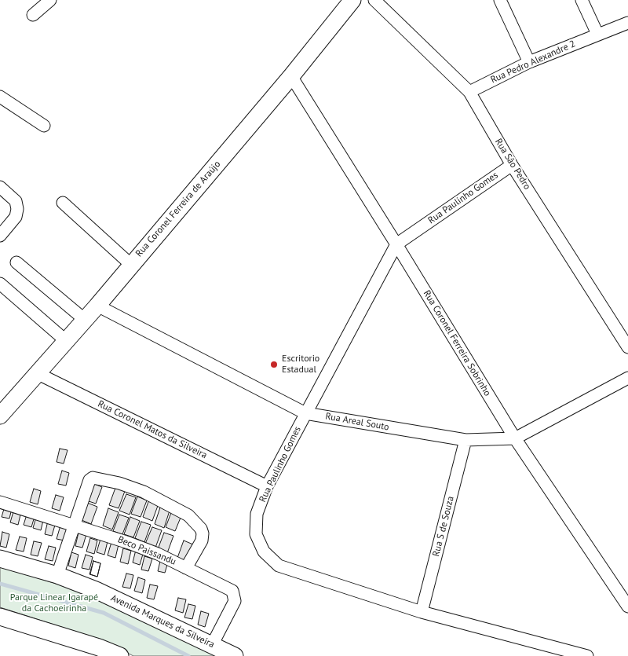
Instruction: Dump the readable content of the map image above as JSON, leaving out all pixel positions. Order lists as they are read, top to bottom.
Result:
{
  "streets": {
    "street": [
      "Rua Pedro Alexandre 2",
      "Rua São Pedro",
      "Rua Paulinho Gomes",
      "Rua Coronel Ferreira de Araújo",
      "Rua Coronel Ferreira Sobrinho",
      "Rua Areal Souto",
      "Rua Coronel Matos da Silveira",
      "Rua S de Souza",
      "Beco Paissandu",
      "Avenida Marques da Silveira"
    ]
  },
  "crossings": [
    ["Rua Pedro Alexandre 2", "Rua São Pedro"],
    ["Rua São Pedro", "Rua Paulinho Gomes"],
    ["Rua Paulinho Gomes", "Rua Coronel Ferreira Sobrinho"],
    ["Rua Paulinho Gomes", "Rua Areal Souto"],
    ["Rua Paulinho Gomes", "Rua Coronel Matos da Silveira"],
    ["Rua Paulinho Gomes", "Rua S de Souza"],
    ["Rua Coronel Ferreira de Araújo", "Rua Coronel Ferreira Sobrinho"],
    ["Rua Coronel Ferreira de Araújo", "Rua Areal Souto"],
    ["Rua Coronel Ferreira de Araújo", "Rua Coronel Matos da Silveira"],
    ["Rua Coronel Ferreira Sobrinho", "Rua Areal Souto"],
    ["Rua Areal Souto", "Rua S de Souza"],
    ["Beco Paissandu", "Avenida Marques da Silveira"]
  ],
  "parks": ["Parque Linear Igarapé da Cachoeirinha"],
  "places": ["Escritorio Estadual"]
}
